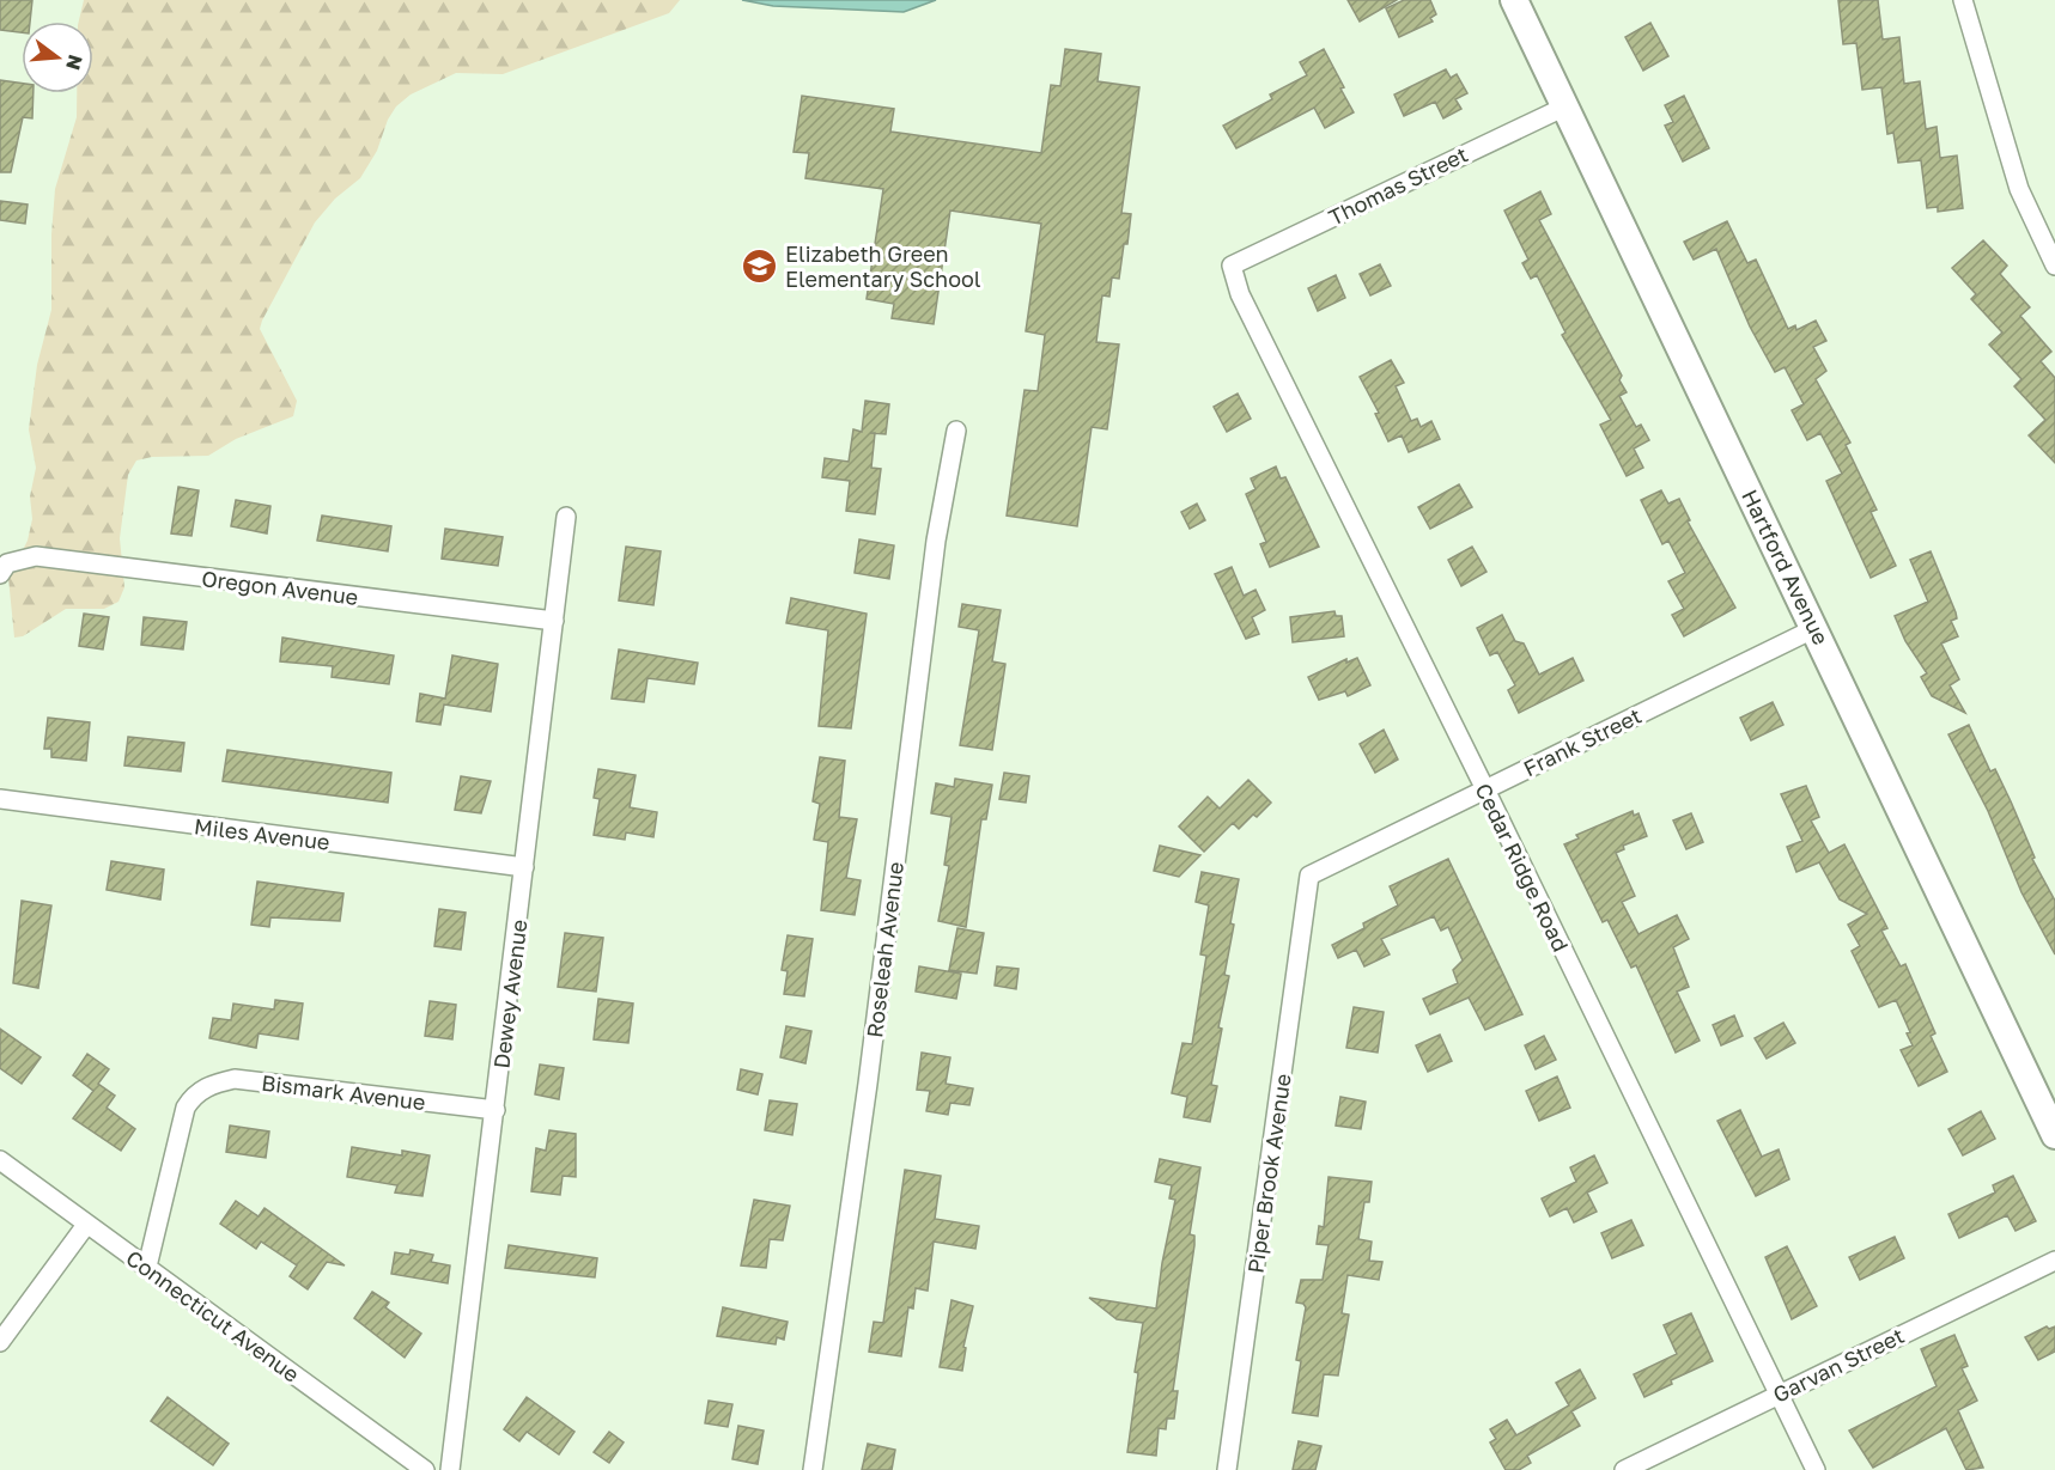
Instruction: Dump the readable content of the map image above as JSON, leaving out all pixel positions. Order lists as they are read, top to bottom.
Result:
{
  "streets": {
    "main road": ["Hartford Avenue"],
    "street": [
      "Thomas Street",
      "Oregon Avenue",
      "Frank Street",
      "Miles Avenue",
      "Cedar Ridge Road",
      "Roseleah Avenue",
      "Dewey Avenue",
      "Bismark Avenue",
      "Piper Brook Avenue",
      "Connecticut Avenue",
      "Garvan Street"
    ]
  },
  "crossings": [
    ["Thomas Street", "Hartford Avenue"],
    ["Thomas Street", "Cedar Ridge Road"],
    ["Hartford Avenue", "Frank Street"],
    ["Oregon Avenue", "Dewey Avenue"],
    ["Frank Street", "Cedar Ridge Road"],
    ["Frank Street", "Piper Brook Avenue"],
    ["Miles Avenue", "Dewey Avenue"],
    ["Cedar Ridge Road", "Garvan Street"],
    ["Dewey Avenue", "Bismark Avenue"],
    ["Bismark Avenue", "Connecticut Avenue"]
  ],
  "places": {
    "school or university": ["Elizabeth Green Elementary School"]
  },
  "north": "right"
}
